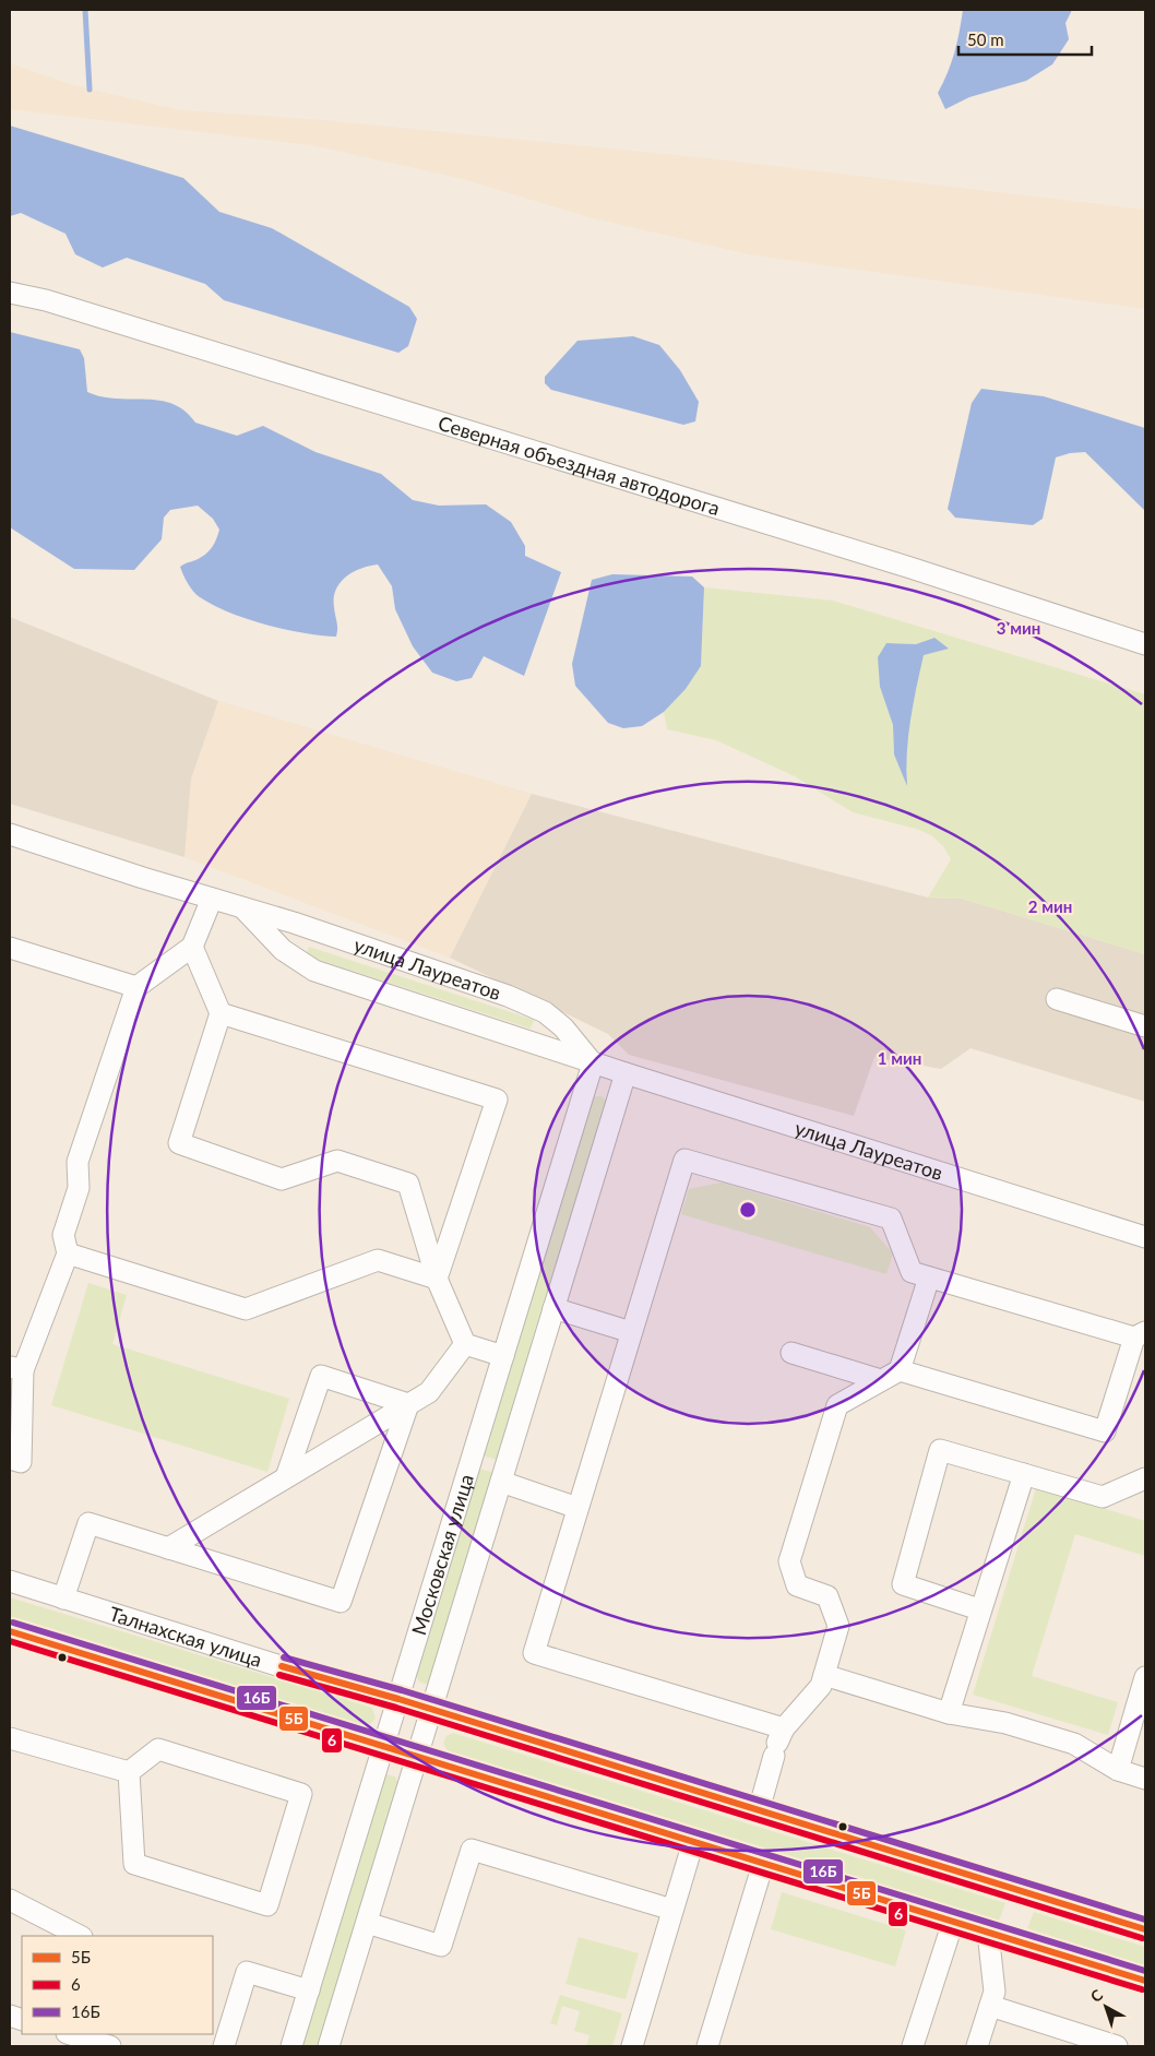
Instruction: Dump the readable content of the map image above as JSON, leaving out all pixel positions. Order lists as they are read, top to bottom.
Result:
{
  "streets": {
    "street": [
      "Северная объездная автодорога",
      "улица Лауреатов",
      "Московская улица",
      "Талнахская улица"
    ]
  },
  "crossings": [
    ["улица Лауреатов", "Московская улица"],
    ["Московская улица", "Талнахская улица"]
  ],
  "lines": ["transit line 16Б", "transit line 5Б", "transit line 6"],
  "legend": ["5Б", "6", "16Б"],
  "scale_bar": "50 m",
  "north": "top left",
  "rings": ["3 мин", "2 мин", "1 мин"]
}
